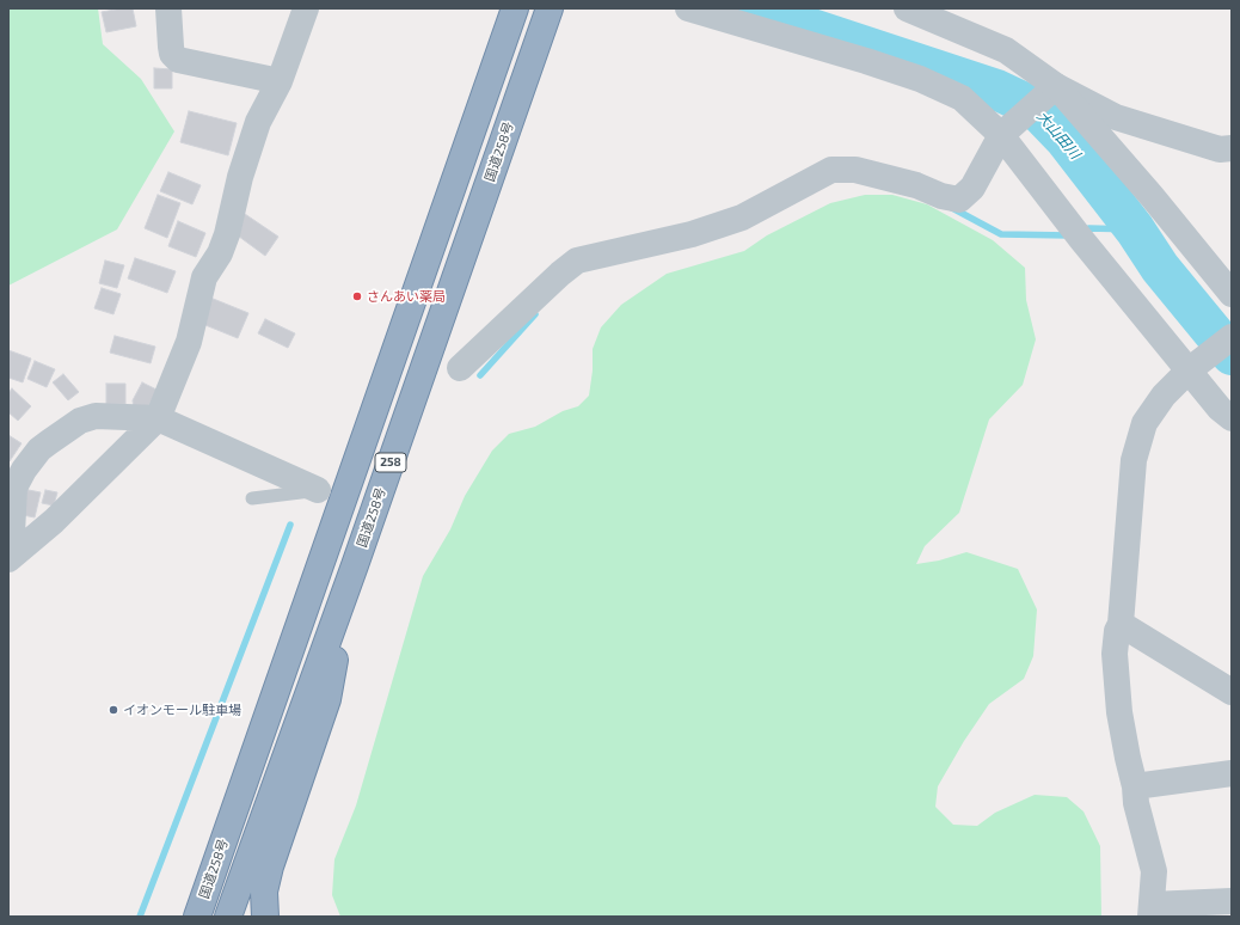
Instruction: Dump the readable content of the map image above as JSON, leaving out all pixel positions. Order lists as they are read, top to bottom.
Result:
{
  "streets": {
    "highway": ["国道258号", "258"]
  },
  "water": ["大山田川"],
  "places": ["さんあい薬局", "イオンモール駐車場"]
}
